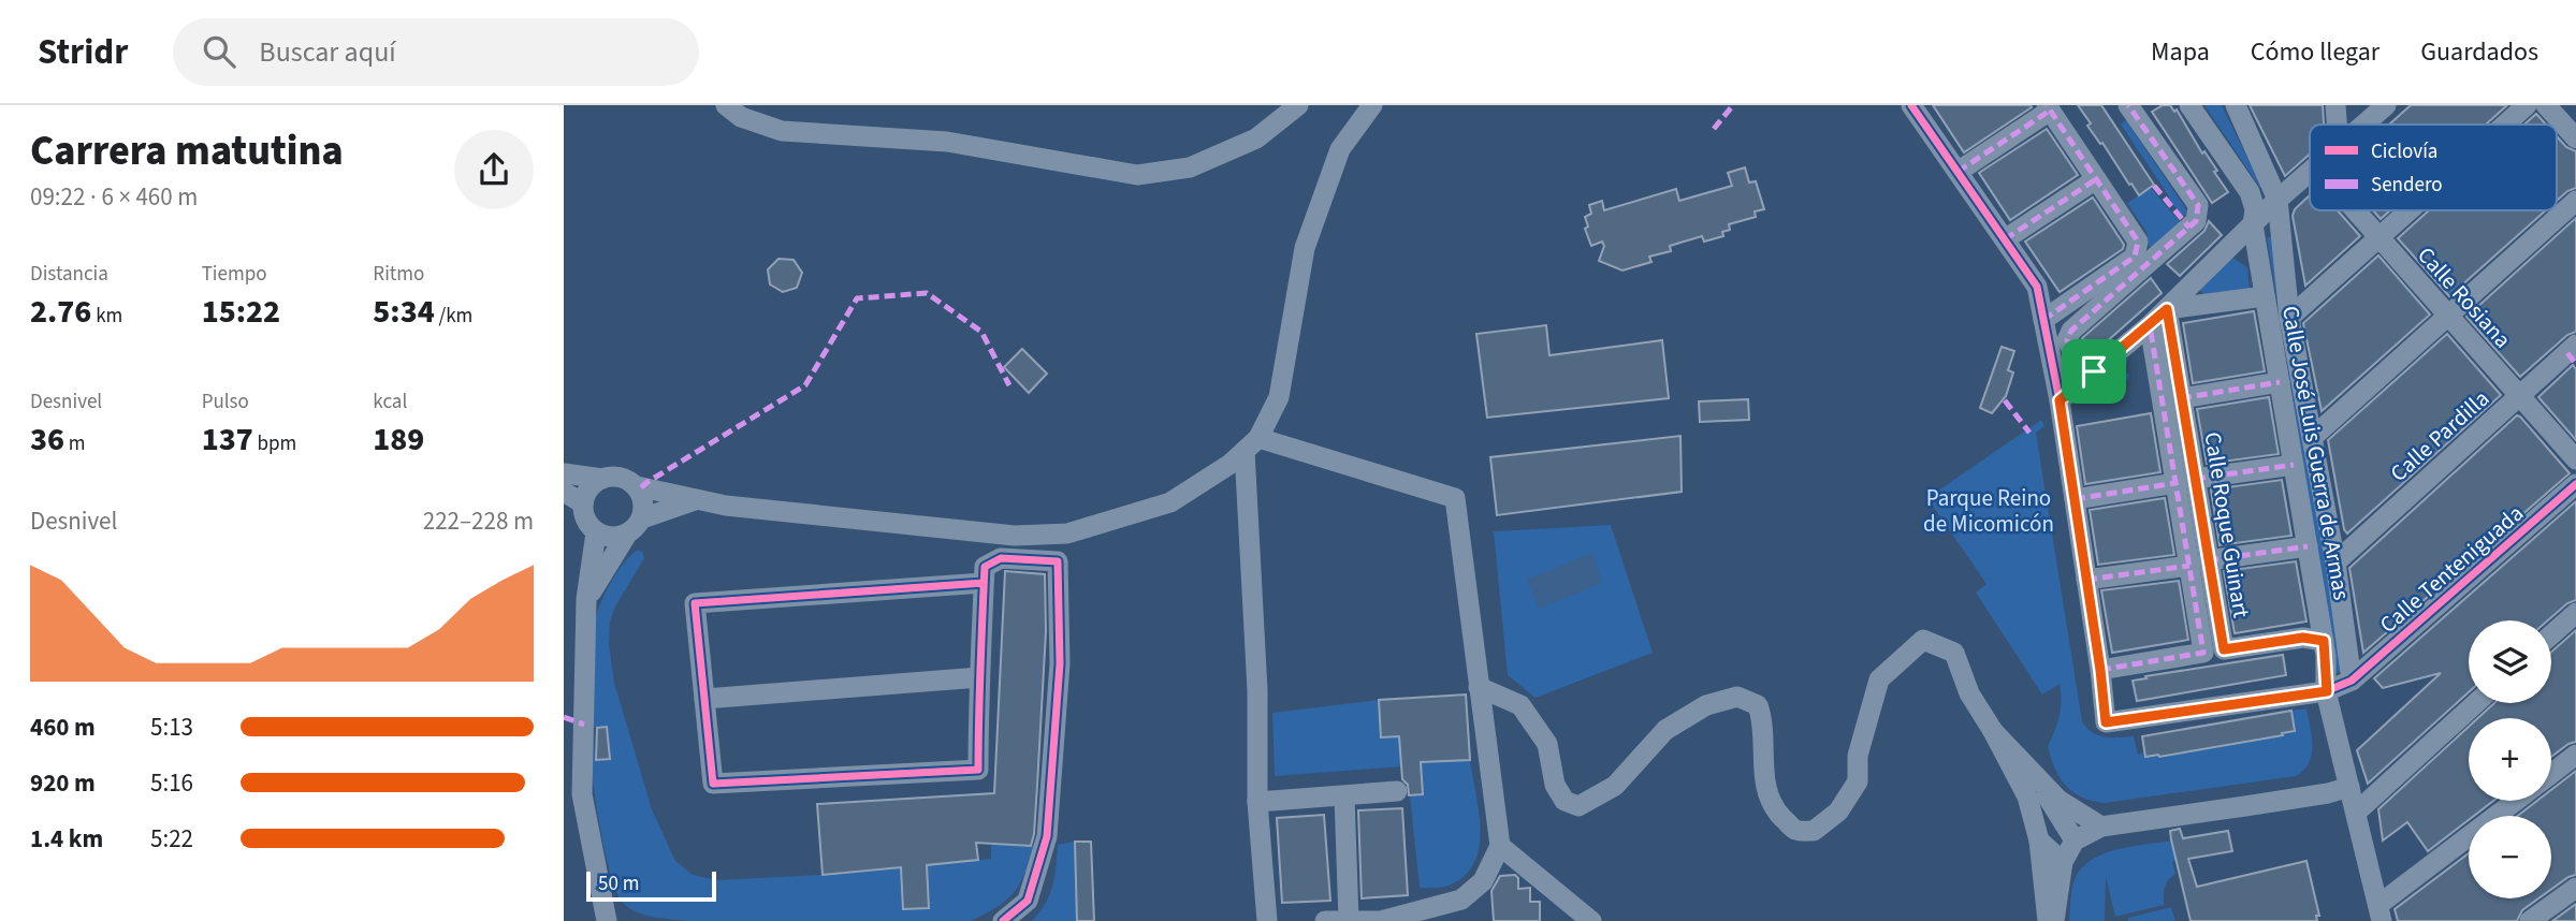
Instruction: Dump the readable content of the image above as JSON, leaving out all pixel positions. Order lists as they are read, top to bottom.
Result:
{
  "streets": {
    "street": [
      "Calle Rosiana",
      "Calle Pardilla",
      "Calle José Luis Guerra de Armas",
      "Calle Roque Guinart",
      "Calle Tenteniguada"
    ]
  },
  "crossings": [
    ["Calle Rosiana", "Calle Pardilla"],
    ["Calle José Luis Guerra de Armas", "Calle Roque Guinart"],
    ["Calle José Luis Guerra de Armas", "Calle Tenteniguada"]
  ],
  "parks": ["Parque Reino de Micomicón"],
  "legend": ["Ciclovía", "Sendero"],
  "scale_bar": "50 m",
  "page": {
    "header": "Stridr",
    "search": "Buscar aquí",
    "nav": ["Mapa", "Cómo llegar", "Guardados"],
    "heading": ["Carrera matutina", "09:22 · 6 × 460 m"],
    "stats": [
      ["Distancia", "2.76 km"],
      ["Tiempo", "15:22"],
      ["Ritmo", "5:34 /km"],
      ["Desnivel", "36 m"],
      ["Pulso", "137 bpm"],
      ["kcal", "189"]
    ],
    "chart": ["Desnivel", "222–228 m"],
    "map_buttons": ["+", "−"],
    "list": [
      {
        "name": "460 m",
        "note": "5:13"
      },
      {
        "name": "920 m",
        "note": "5:16"
      },
      {
        "name": "1.4 km",
        "note": "5:22"
      }
    ],
    "scale": "50 m"
  }
}
